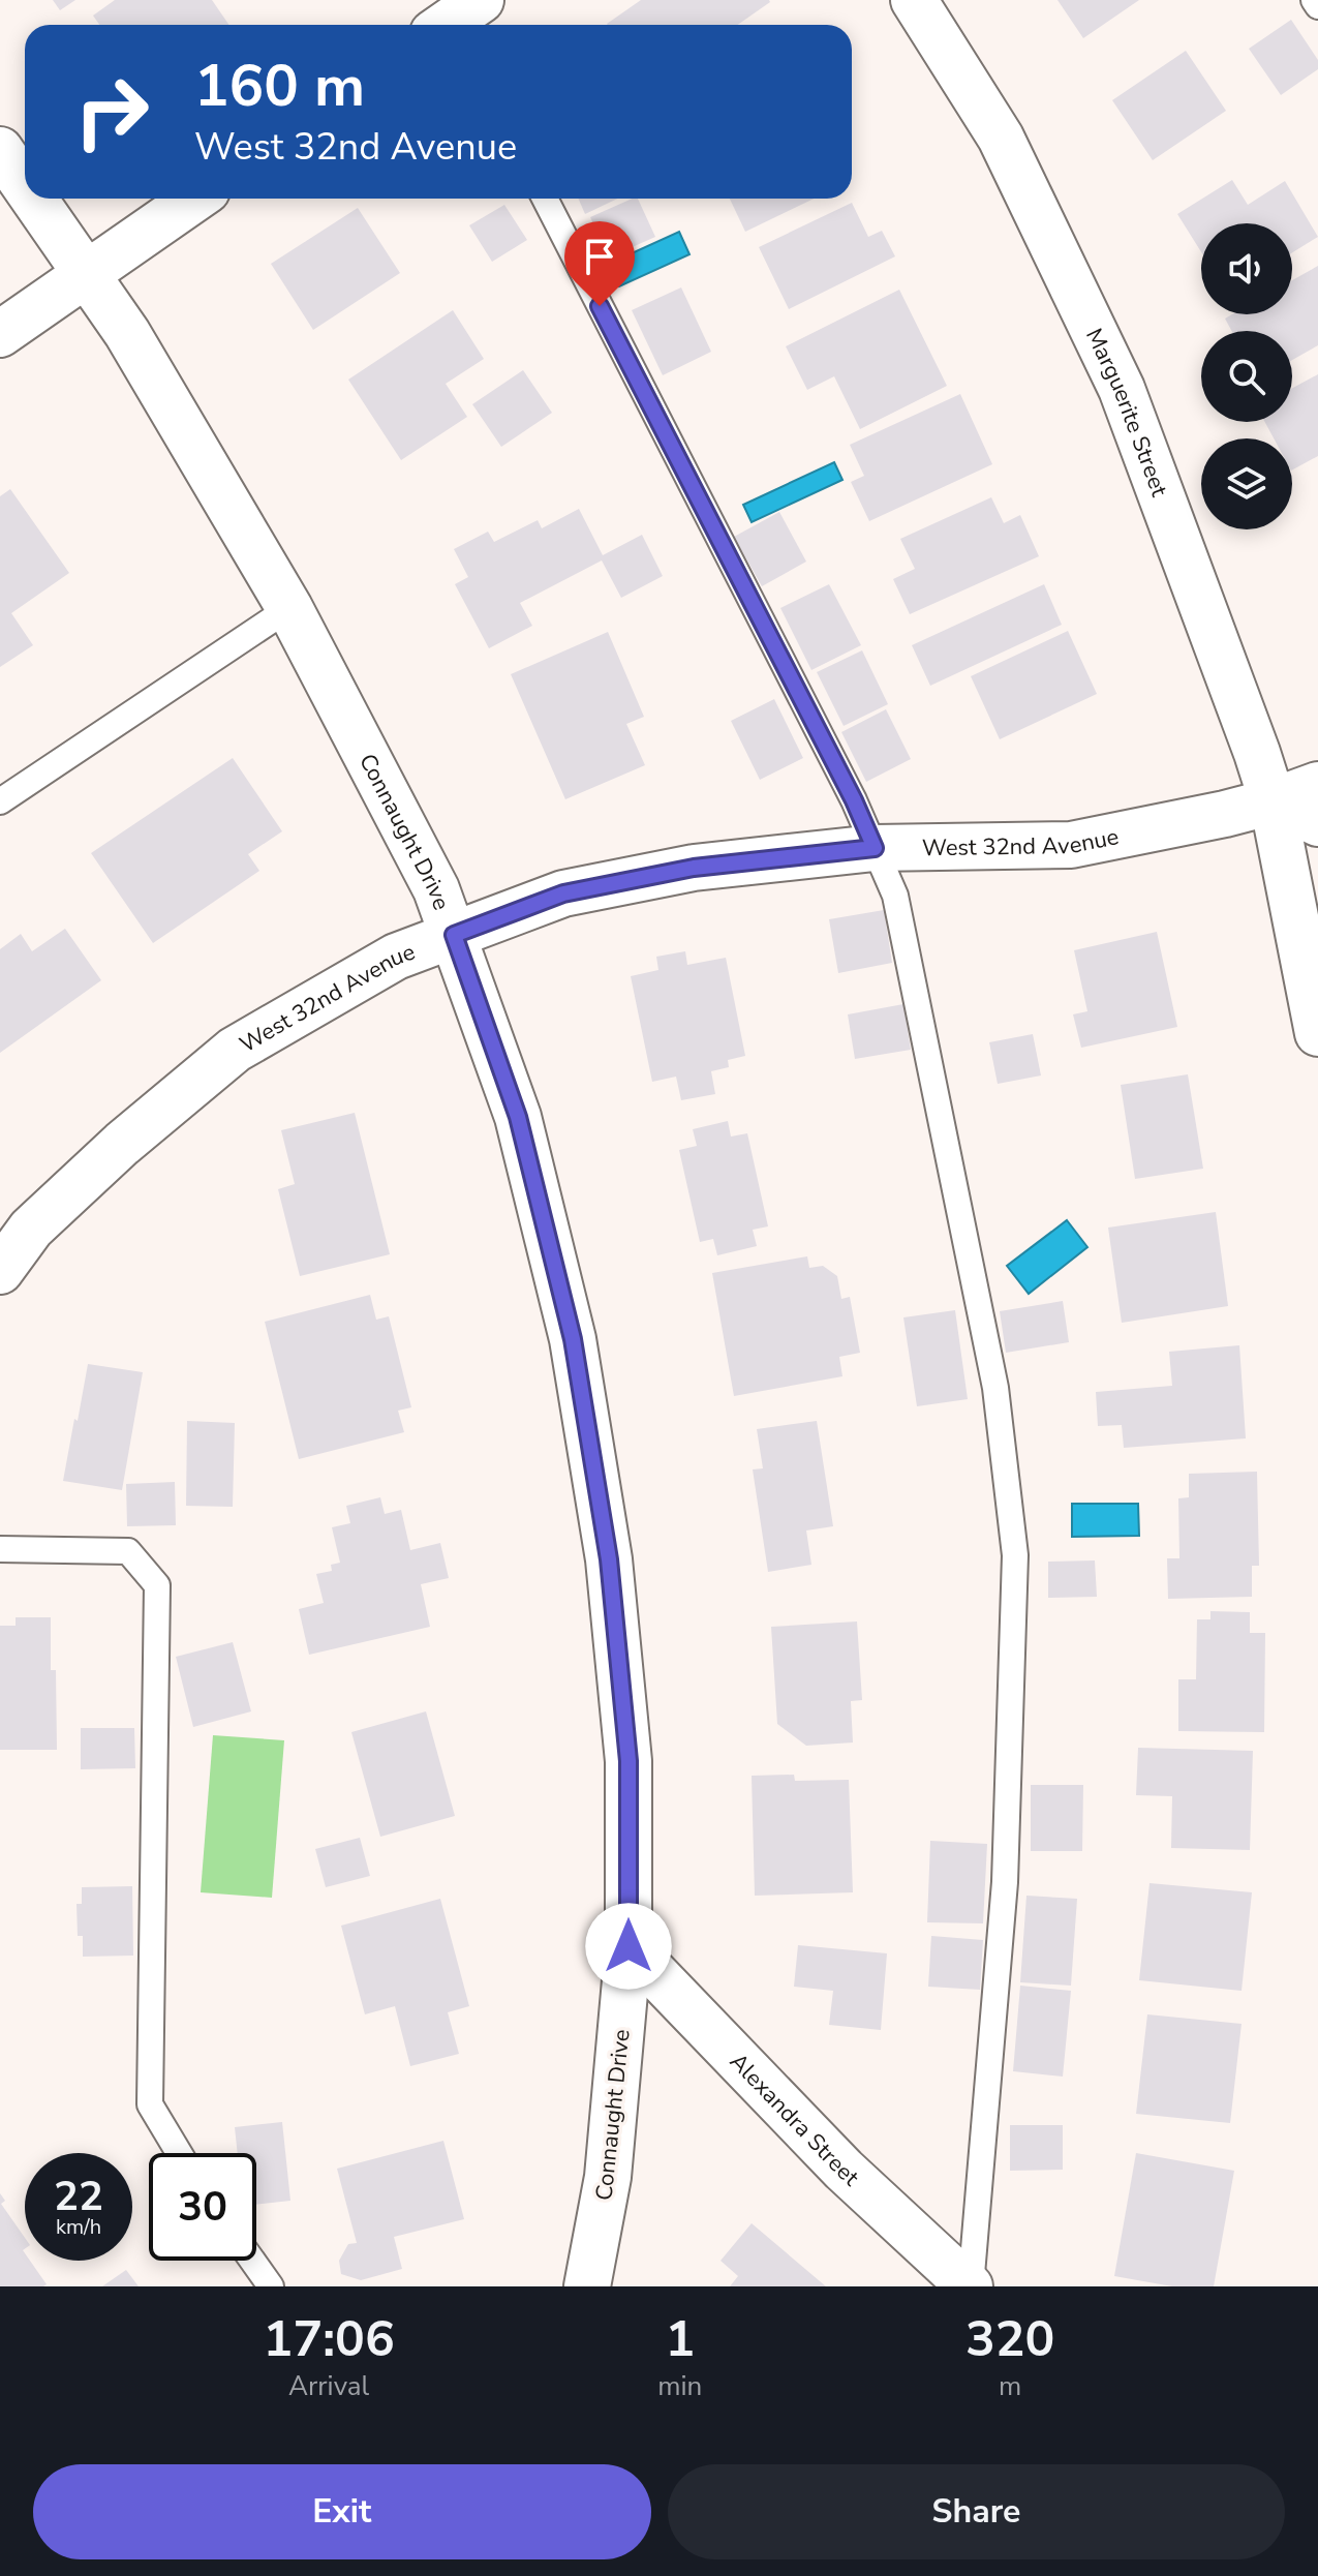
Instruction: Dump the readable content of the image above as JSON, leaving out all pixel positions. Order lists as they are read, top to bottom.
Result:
{
  "streets": {
    "street": [
      "Marguerite Street",
      "Connaught Drive",
      "West 32nd Avenue",
      "Alexandra Street"
    ]
  },
  "crossings": [
    ["Marguerite Street", "West 32nd Avenue"],
    ["Connaught Drive", "West 32nd Avenue"],
    ["Connaught Drive", "Alexandra Street"]
  ],
  "page": {
    "turn": ["160 m", "West 32nd Avenue"],
    "speed": "22 km/h",
    "limit": "30",
    "eta": [
      "17:06",
      "Arrival",
      "1",
      "min",
      "320",
      "m"
    ],
    "buttons": ["Exit", "Share"]
  }
}
